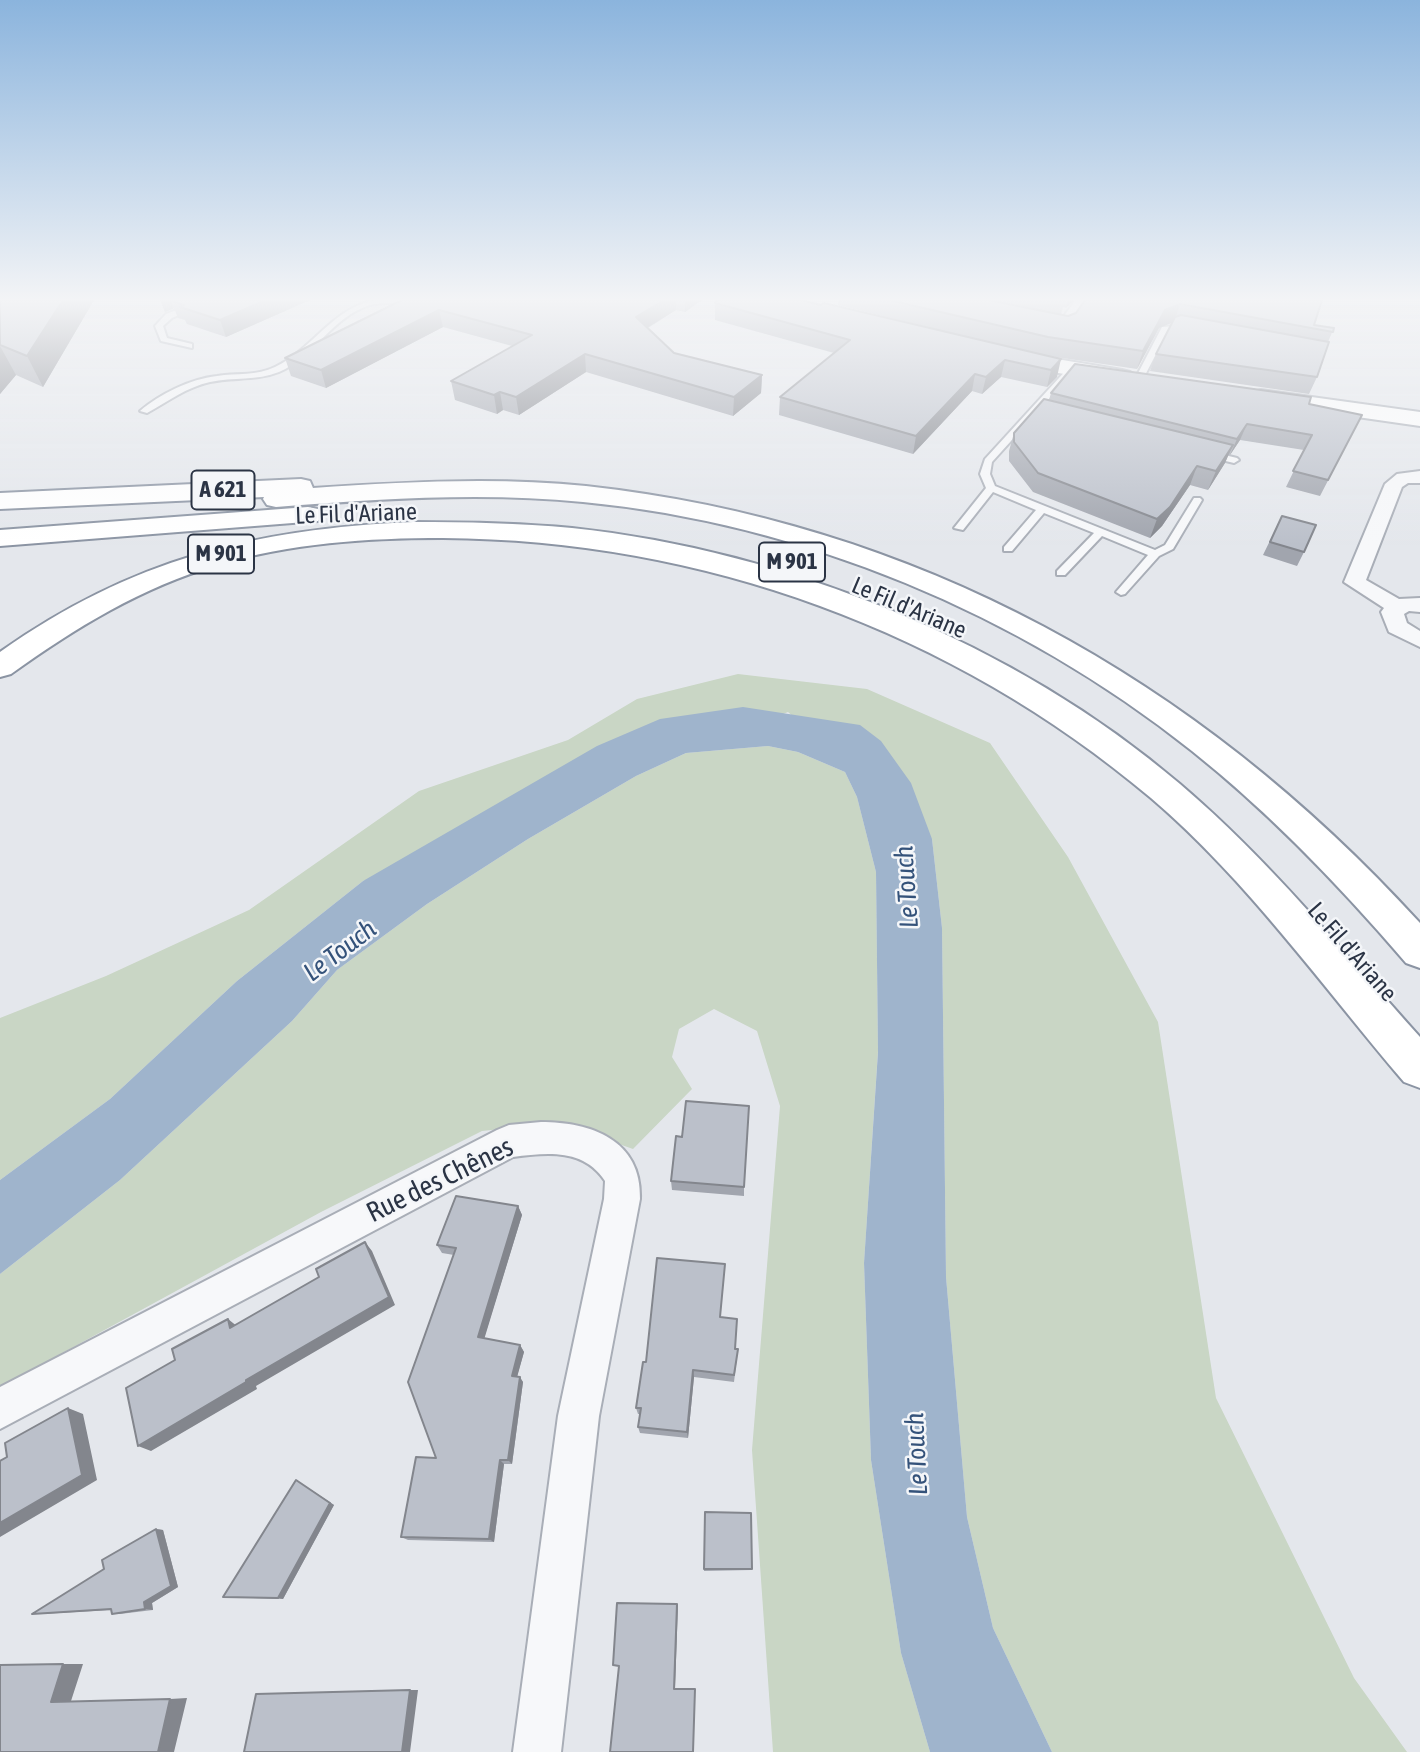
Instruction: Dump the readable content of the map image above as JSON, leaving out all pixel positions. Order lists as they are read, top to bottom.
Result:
{
  "streets": {
    "main road": ["A 621", "Le Fil d'Ariane", "M 901"],
    "street": ["Rue des Chênes"]
  },
  "crossings": [
    ["A 621", "Le Fil d'Ariane"]
  ],
  "water": ["Le Touch"]
}
